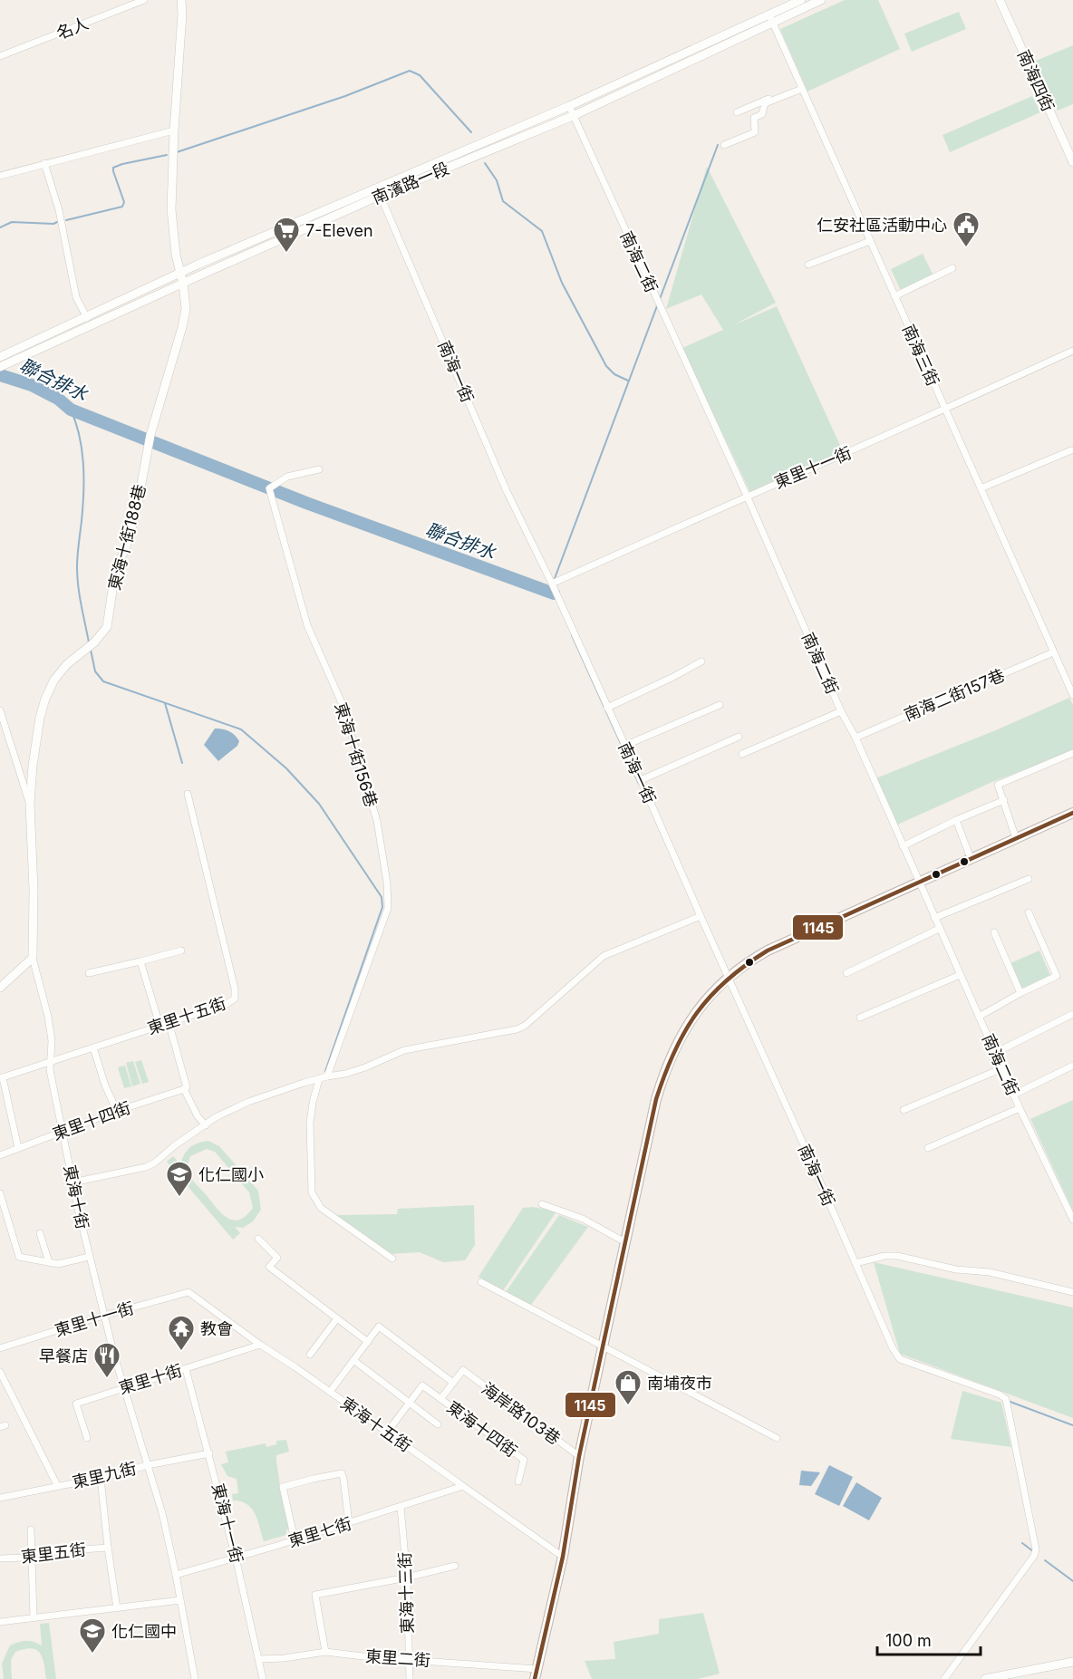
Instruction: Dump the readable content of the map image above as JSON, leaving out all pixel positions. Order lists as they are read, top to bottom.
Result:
{
  "streets": {
    "main road": [
      "南海四街",
      "南濱路一段",
      "東海十街188巷",
      "東海十街"
    ],
    "street": [
      "名人",
      "南海二街",
      "南海三街",
      "南海一街",
      "東里十一街",
      "南海二街157巷",
      "東海十街156巷",
      "東里十五街",
      "東里十四街",
      "東里十街",
      "海岸路103巷",
      "東海十五街",
      "東海十四街",
      "東里九街",
      "東海十一街",
      "東里七街",
      "東里五街",
      "東海十三街",
      "東里二街"
    ]
  },
  "crossings": [
    ["南濱路一段", "南海二街"],
    ["南濱路一段", "南海三街"],
    ["南濱路一段", "南海一街"],
    ["南濱路一段", "東海十街188巷"],
    ["南海二街", "東里十一街"],
    ["南海二街", "南海二街157巷"],
    ["南海三街", "東里十一街"],
    ["南海三街", "南海二街157巷"],
    ["南海一街", "東里十一街"],
    ["東里十一街", "東海十街"],
    ["東里十一街", "東海十五街"],
    ["東海十街188巷", "東海十街"],
    ["東里十五街", "東海十街"],
    ["東里十四街", "東海十街"],
    ["東海十街", "東里十街"],
    ["東海十街", "東里九街"],
    ["東海十街", "東里七街"],
    ["東里十街", "東海十五街"],
    ["東里十街", "東海十一街"],
    ["海岸路103巷", "東海十四街"],
    ["東海十五街", "東里七街"],
    ["東里九街", "東海十一街"],
    ["東海十一街", "東里七街"],
    ["東海十一街", "東里二街"],
    ["東里七街", "東海十三街"],
    ["東海十三街", "東里二街"]
  ],
  "water": ["聯合排水"],
  "places": {
    "public building": ["仁安社區活動中心"],
    "supermarket": ["7-Eleven"],
    "school or university": ["化仁國小", "化仁國中"],
    "temple": ["教會"],
    "restaurant": ["早餐店"],
    "shop": ["南埔夜市"]
  },
  "lines": ["transit line 1145"],
  "scale_bar": "100 m"
}
